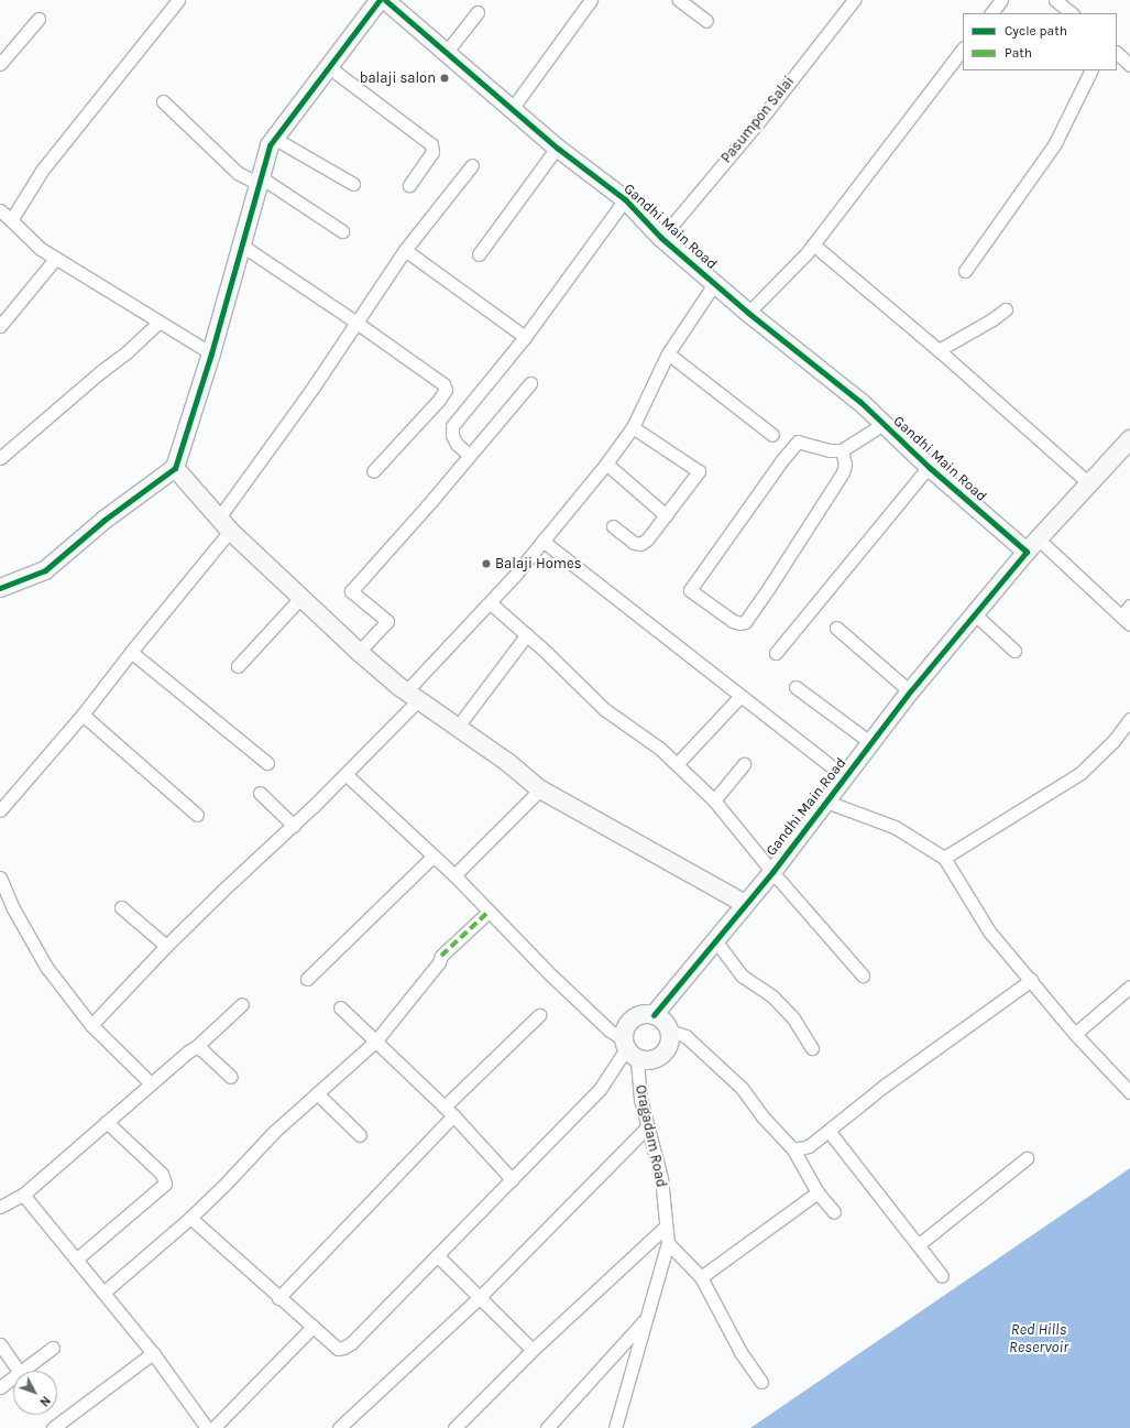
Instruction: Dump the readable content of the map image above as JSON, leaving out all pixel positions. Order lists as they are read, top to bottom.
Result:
{
  "streets": {
    "street": ["Pasumpon Salai", "Gandhi Main Road", "Oragadam Road"]
  },
  "crossings": [
    ["Pasumpon Salai", "Gandhi Main Road"],
    ["Gandhi Main Road", "Oragadam Road"]
  ],
  "water": ["Red Hills Reservoir"],
  "places": ["balaji salon", "Balaji Homes"],
  "legend": ["Cycle path", "Path"],
  "north": "bottom right"
}
